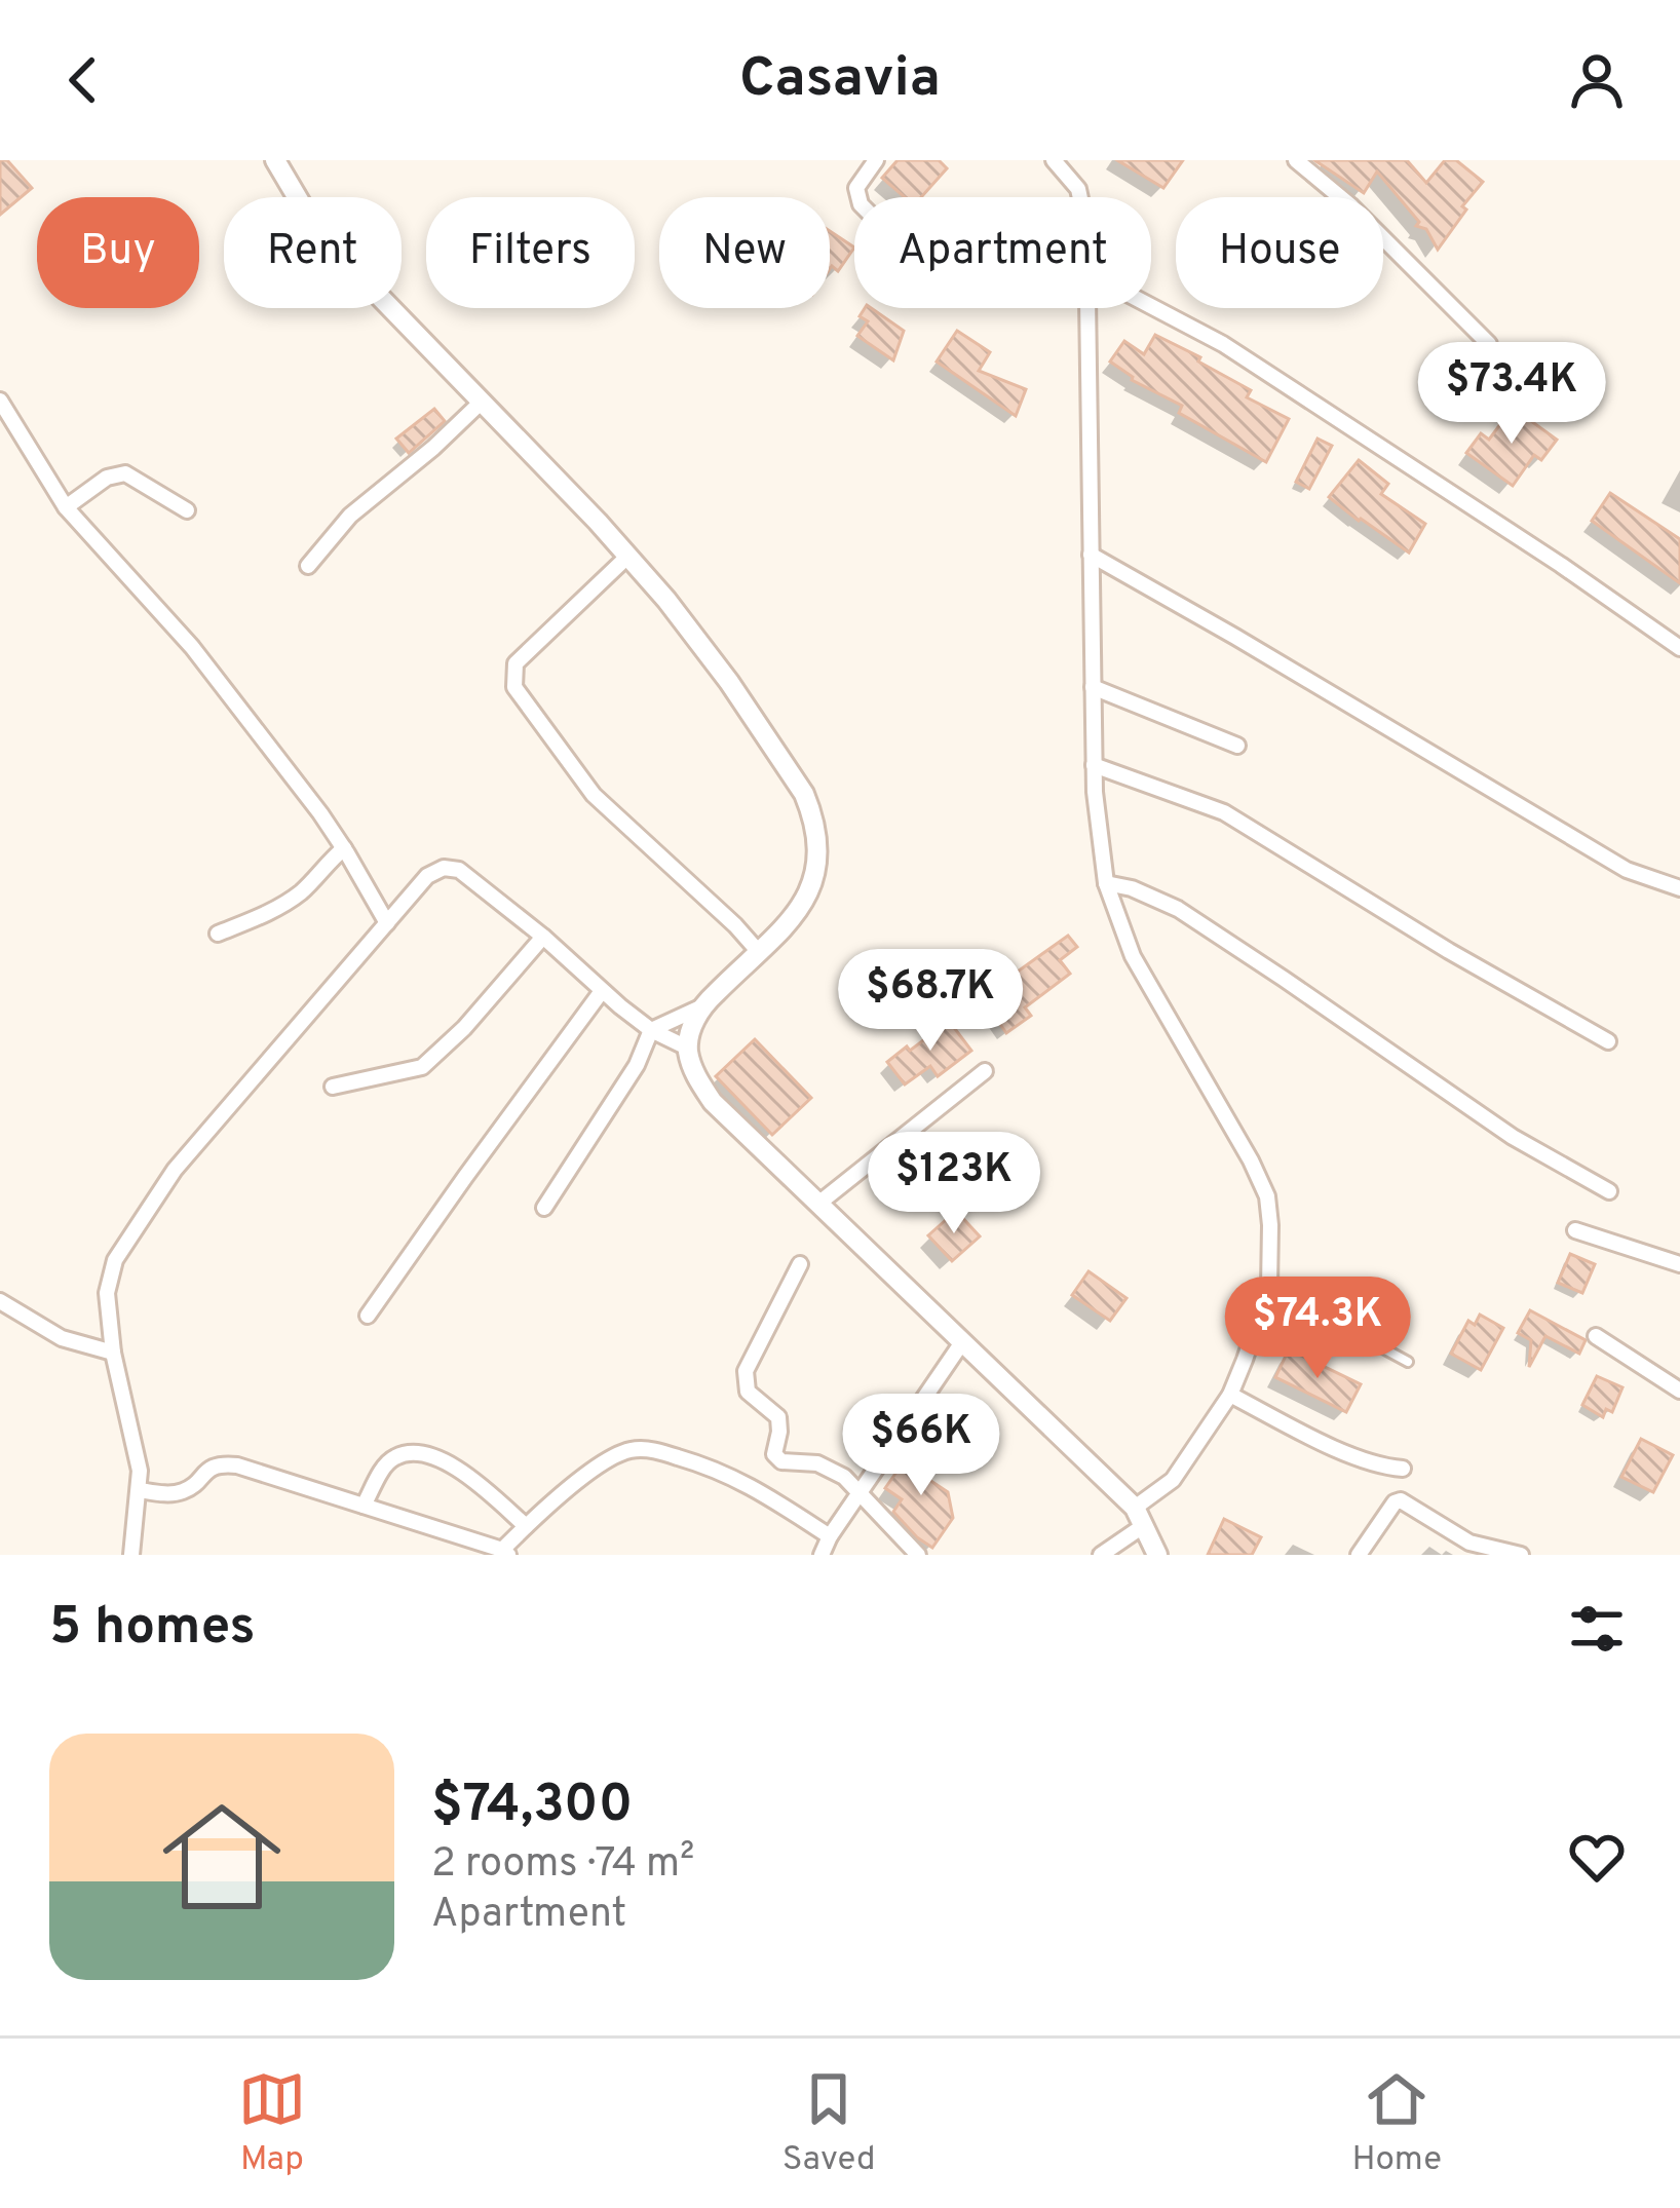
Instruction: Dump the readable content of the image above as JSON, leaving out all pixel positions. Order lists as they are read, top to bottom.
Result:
{
  "page": {
    "header": "Casavia",
    "chip": [
      "Buy",
      "Rent",
      "Filters",
      "New",
      "Apartment",
      "House"
    ],
    "price": [
      "$73.4K",
      "$68.7K",
      "$123K",
      "$74.3K",
      "$66K"
    ],
    "heading": "5 homes",
    "list": [
      {
        "name": "$74,300",
        "note": "2 rooms · 74 m² · Apartment"
      }
    ],
    "tabs": ["Map", "Saved", "Home"]
  }
}
